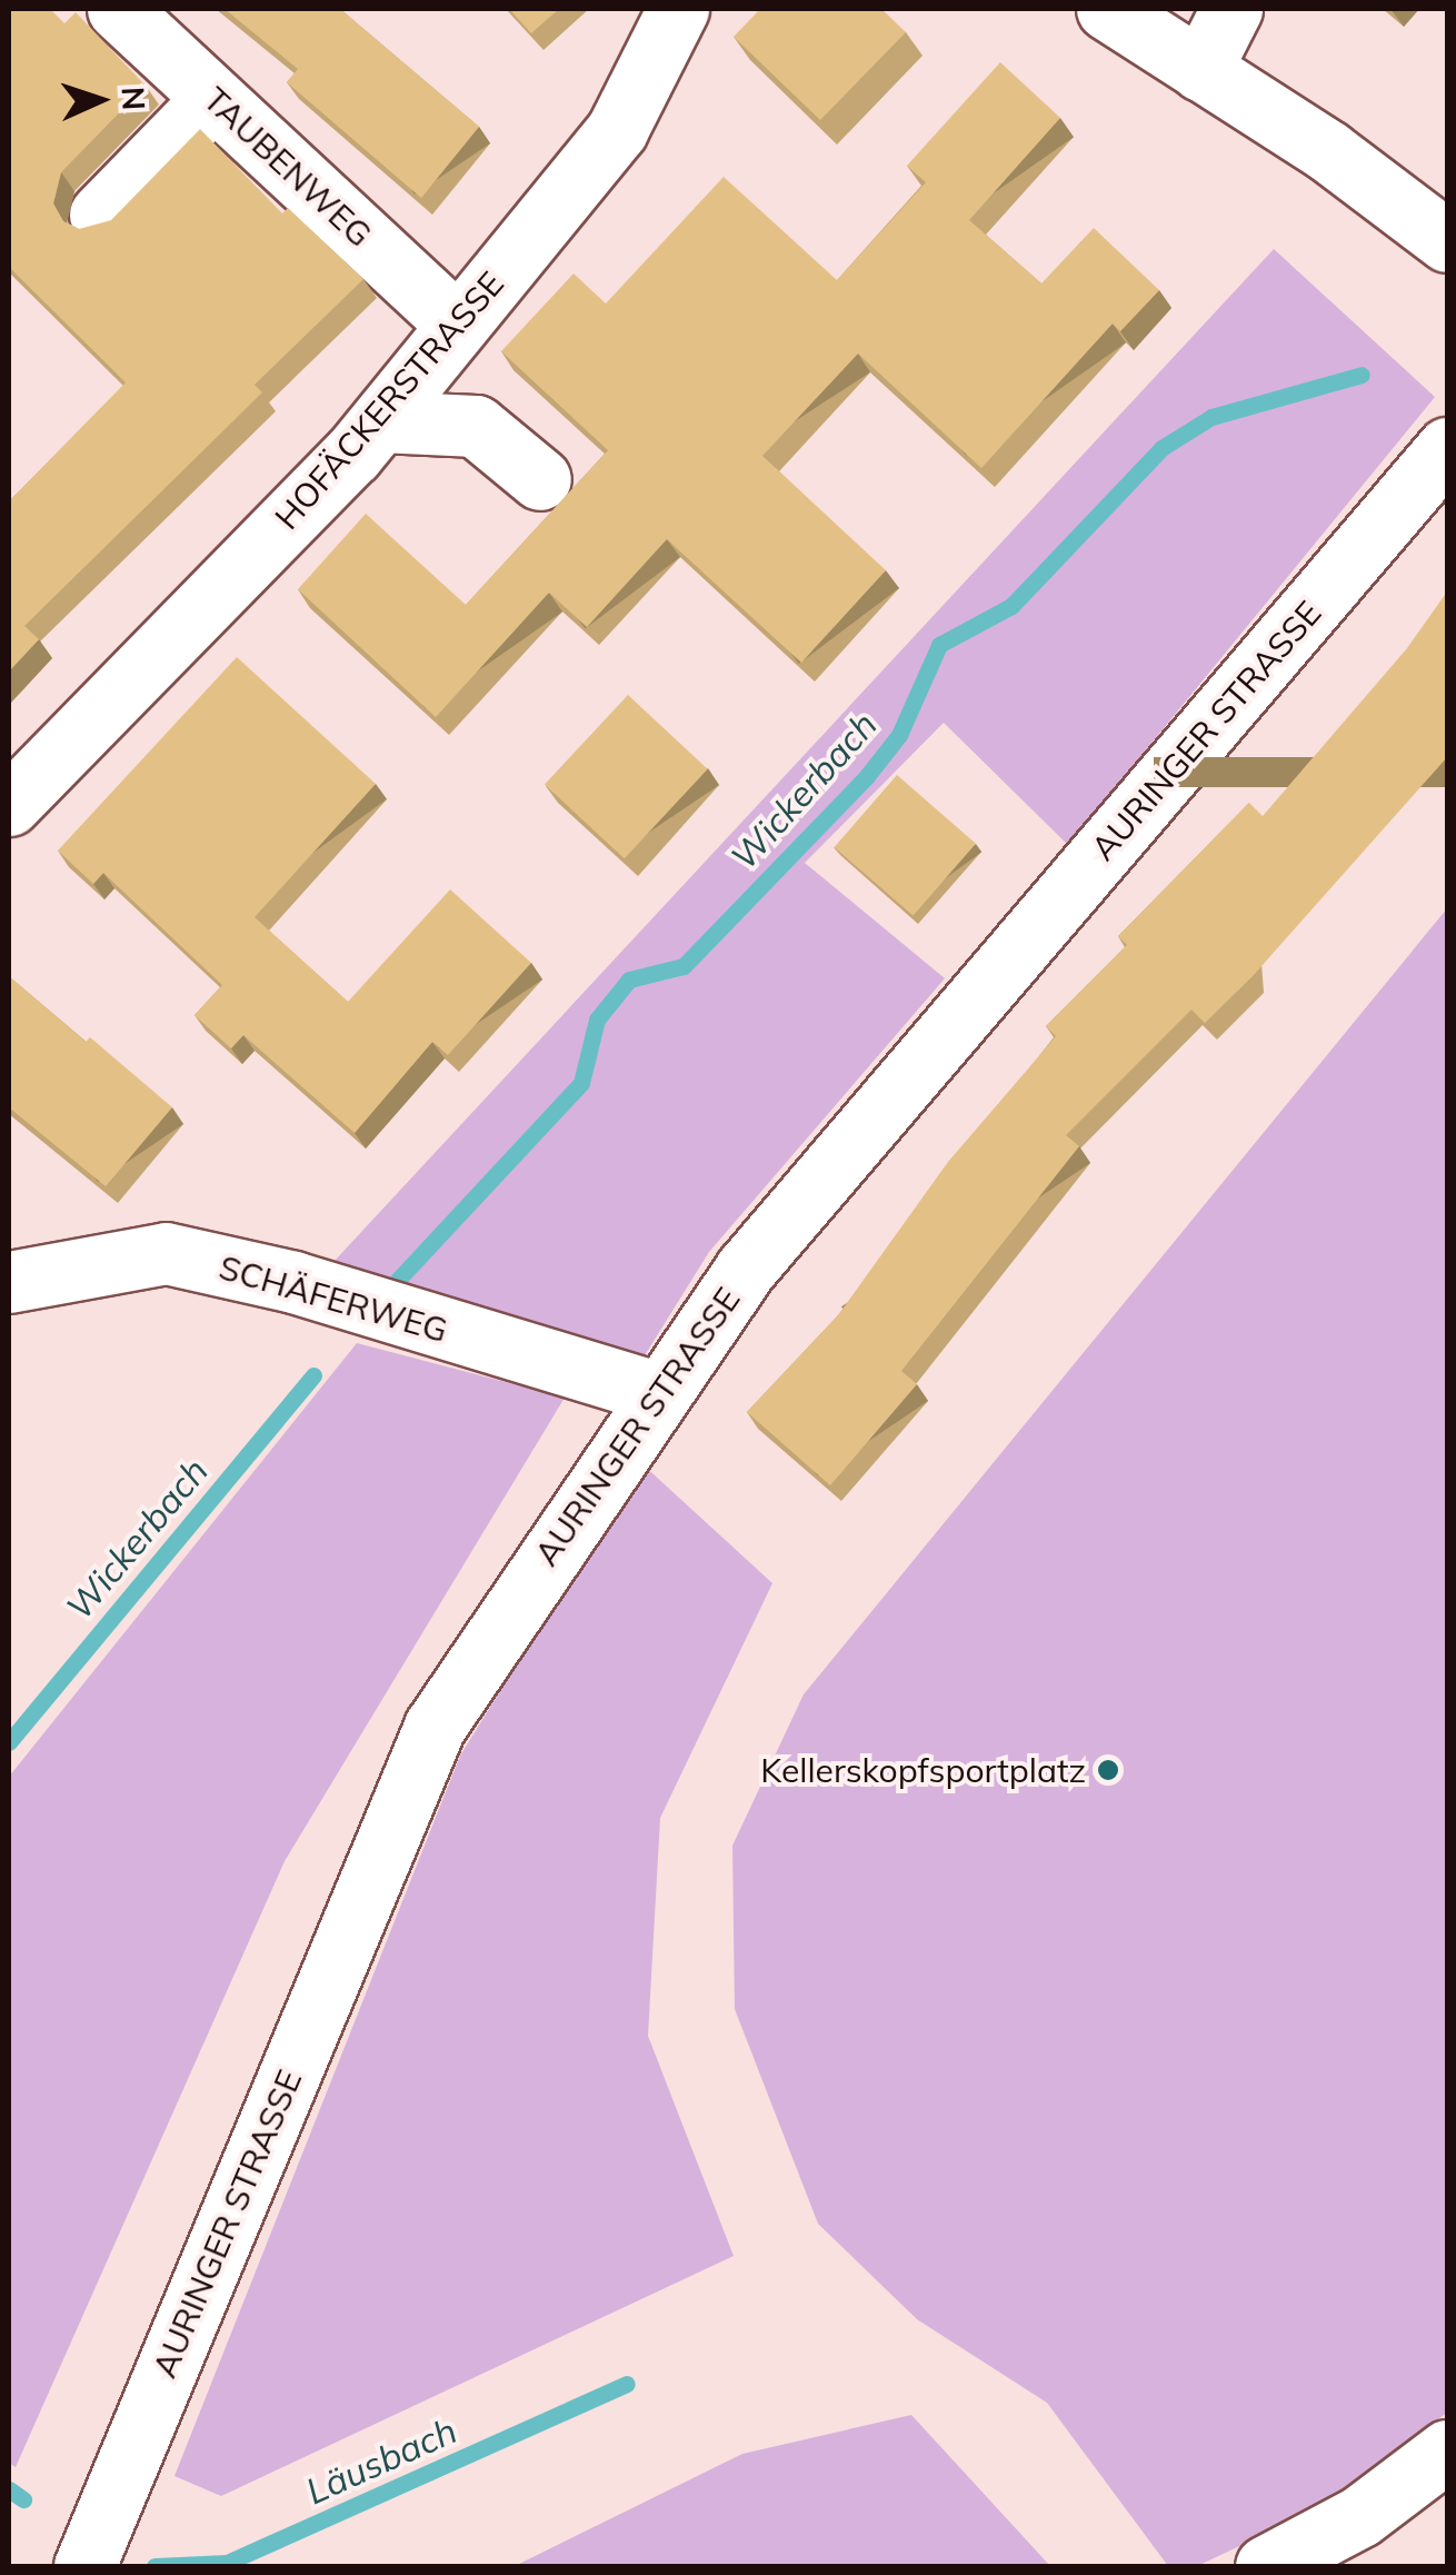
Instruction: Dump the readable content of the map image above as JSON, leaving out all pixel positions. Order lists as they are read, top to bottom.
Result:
{
  "streets": {
    "street": [
      "TAUBENWEG",
      "HOFÄCKERSTRASSE",
      "AURINGER STRASSE",
      "SCHÄFERWEG"
    ]
  },
  "crossings": [
    ["TAUBENWEG", "HOFÄCKERSTRASSE"],
    ["AURINGER STRASSE", "SCHÄFERWEG"]
  ],
  "water": ["Wickerbach", "Läusbach"],
  "places": ["Kellerskopfsportplatz"],
  "north": "right"
}
